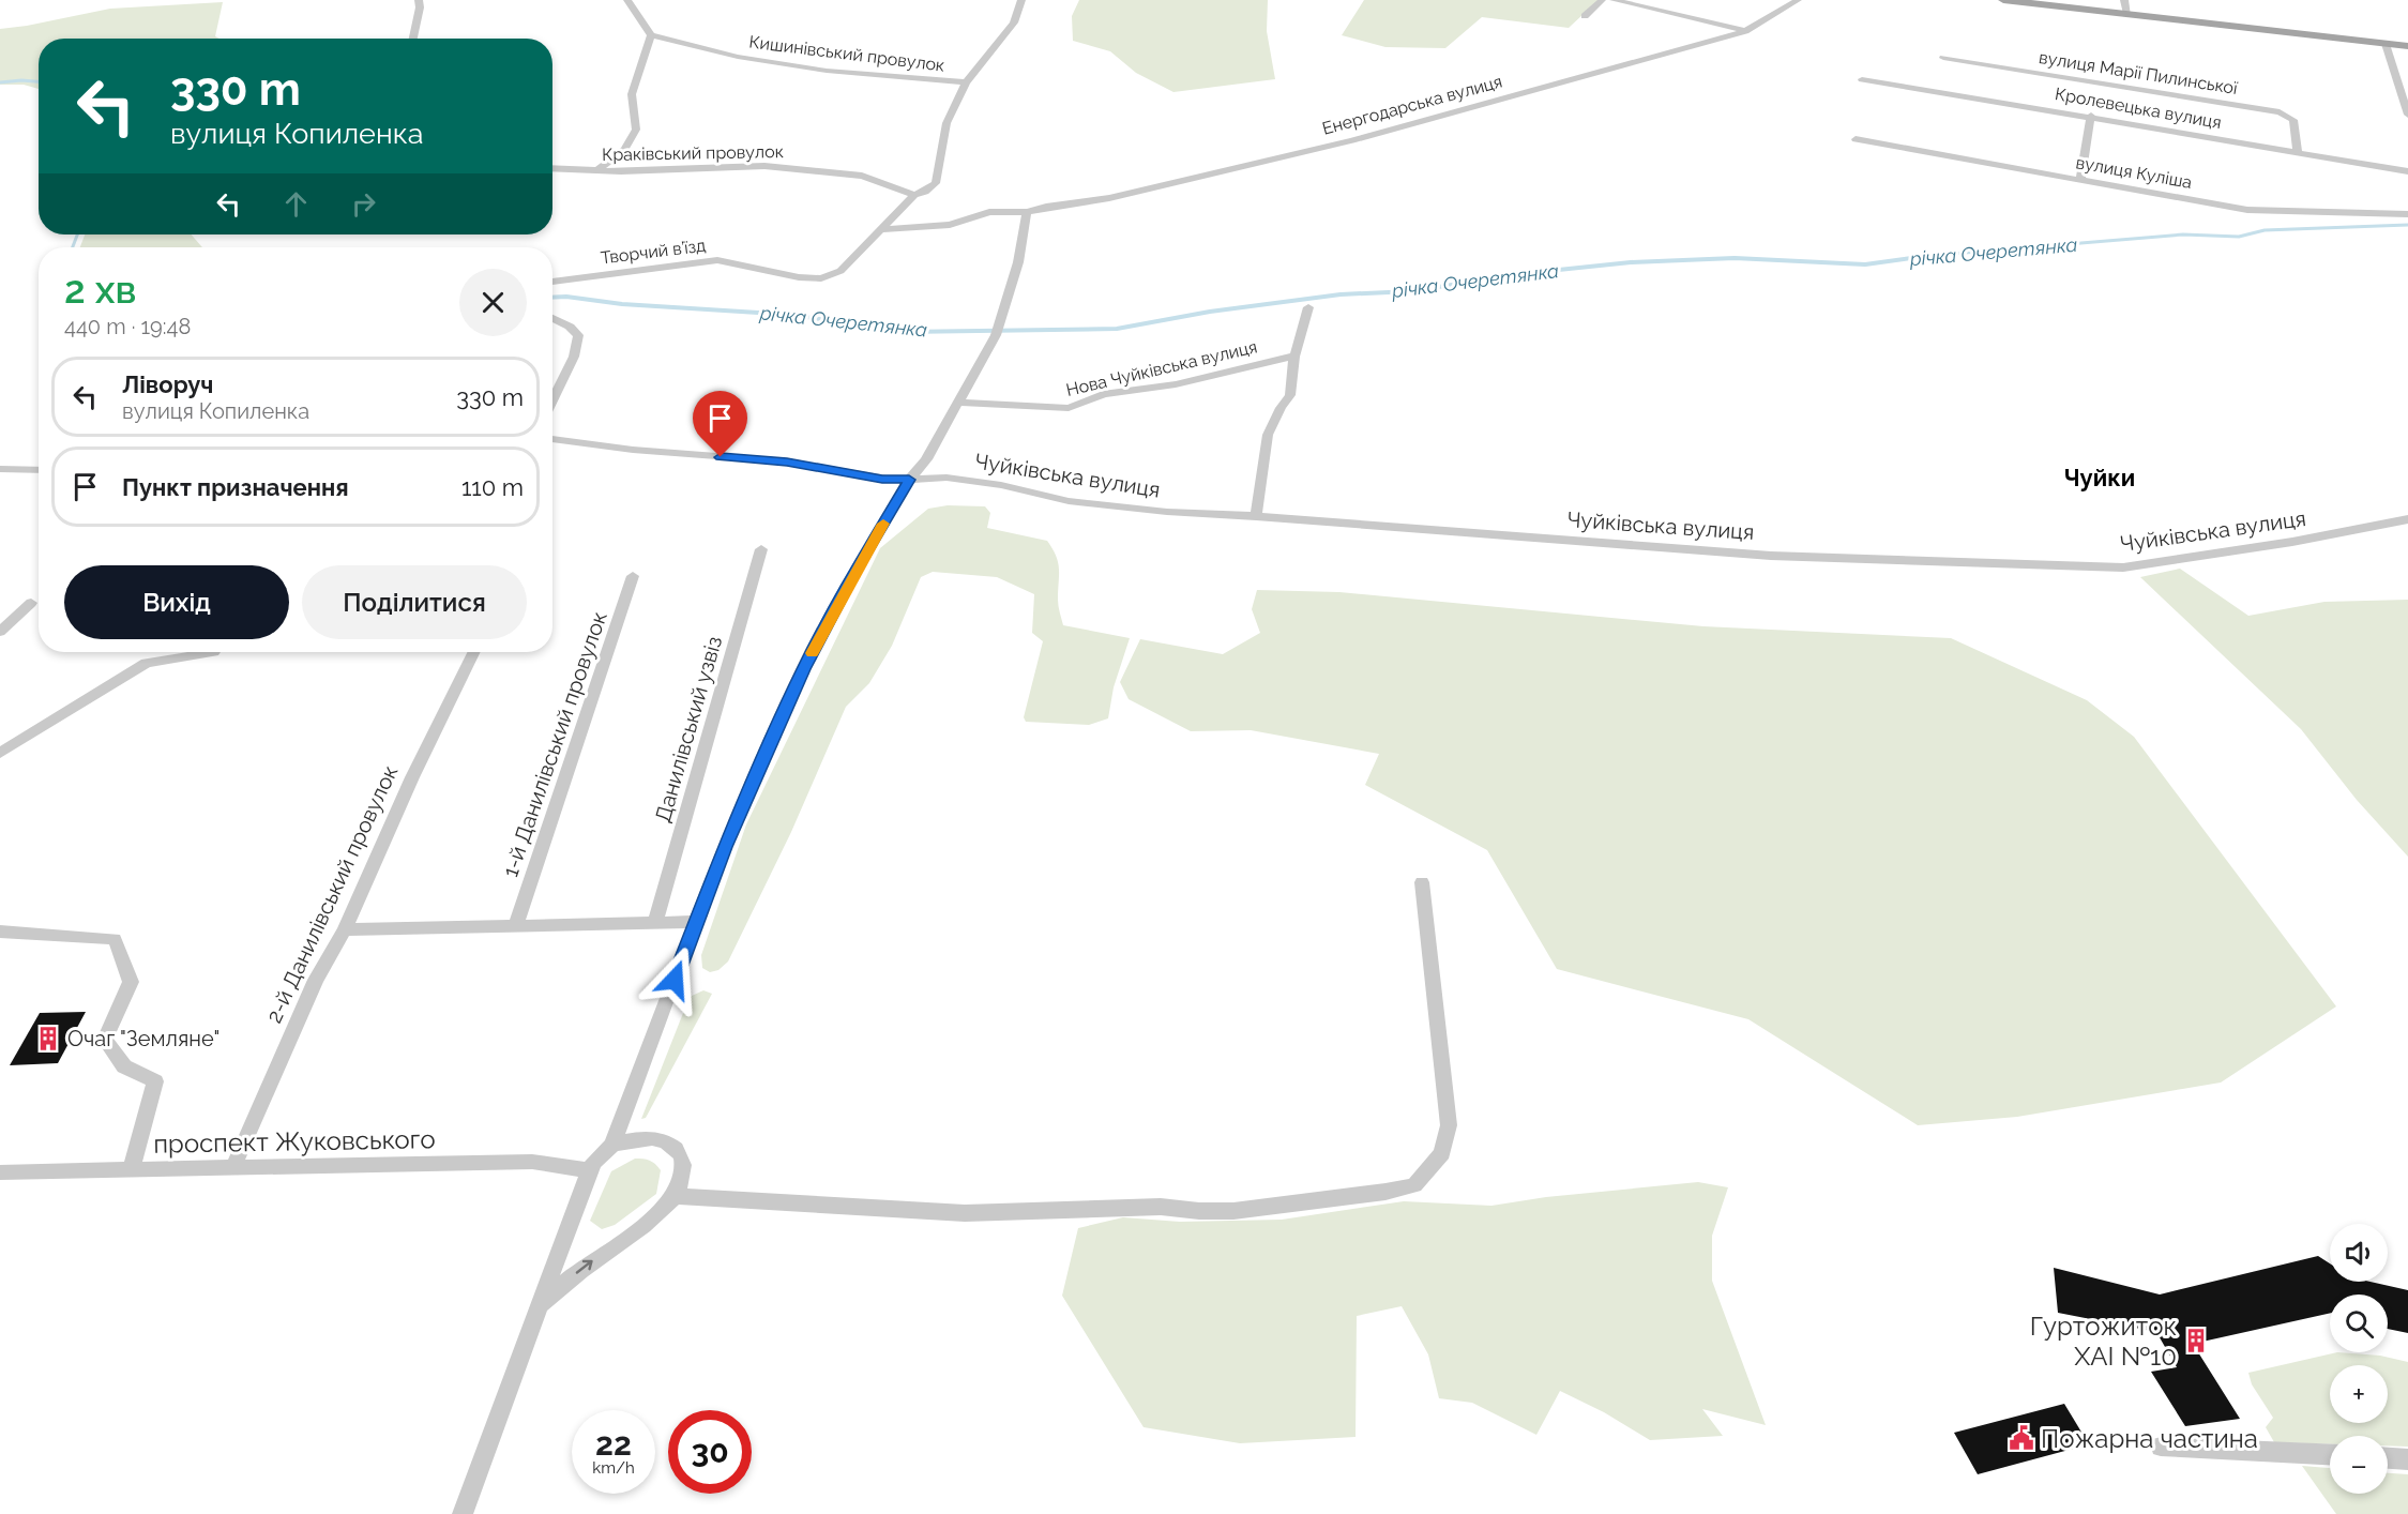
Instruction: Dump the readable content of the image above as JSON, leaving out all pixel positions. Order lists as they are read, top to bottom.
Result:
{
  "streets": {
    "street": [
      "Кишинівський провулок",
      "вулиця Марії Пилинської",
      "Енергодарська вулиця",
      "Кролевецька вулиця",
      "Краківський провулок",
      "вулиця Куліша",
      "Творчий в’їзд",
      "Нова Чуйківська вулиця",
      "Чуйківська вулиця",
      "Данилівський узвіз",
      "1-й Данилівський провулок",
      "2-й Данилівський провулок",
      "проспект Жуковського"
    ]
  },
  "crossings": [
    ["вулиця Марії Пилинської", "Кролевецька вулиця"],
    ["Енергодарська вулиця", "Творчий в’їзд"],
    ["2-й Данилівський провулок", "проспект Жуковського"]
  ],
  "districts": ["Чуйки"],
  "water": ["річка Очеретянка"],
  "places": {
    "building": ["Очаг \"Земляне\"", "Гуртожиток ХАІ №10"],
    "public building": ["Пожарна частина"]
  },
  "page": {
    "turn": ["330 m", "вулиця Копиленка"],
    "heading": ["2 хв", "440 m · 19:48"],
    "list": [
      {
        "name": "Ліворуч",
        "note": "вулиця Копиленка",
        "value": "330 m"
      },
      {
        "name": "Пункт призначення",
        "value": "110 m"
      }
    ],
    "buttons": ["Вихід", "Поділитися"],
    "map_buttons": ["+", "−"],
    "speed": "22 km/h",
    "limit": "30"
  }
}
